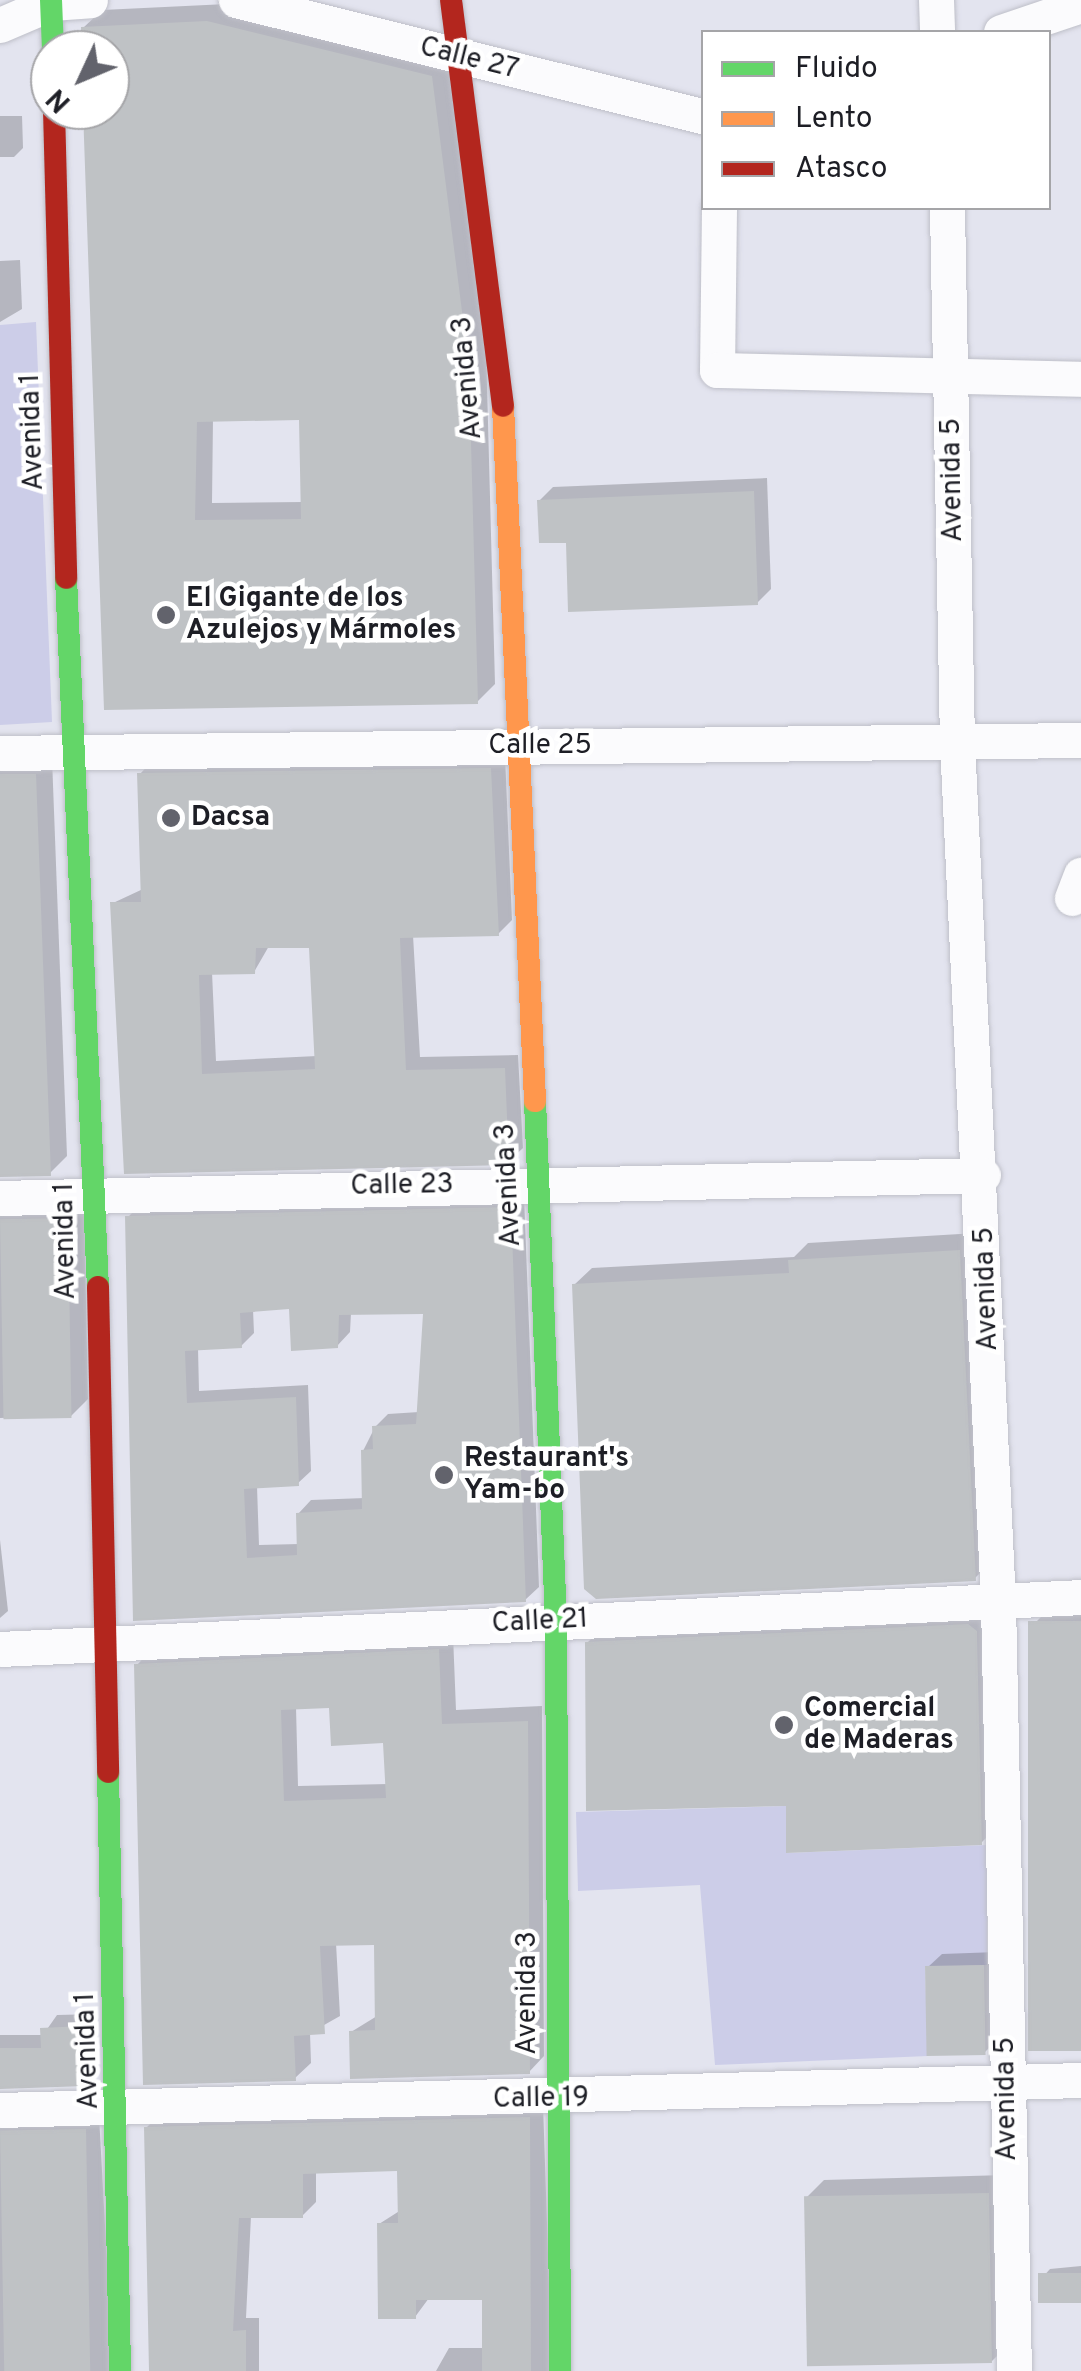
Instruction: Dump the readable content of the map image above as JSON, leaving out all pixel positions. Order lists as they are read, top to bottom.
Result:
{
  "streets": {
    "main road": ["Avenida 3", "Avenida 1"],
    "street": [
      "Calle 27",
      "Avenida 5",
      "Calle 25",
      "Calle 23",
      "Calle 21",
      "Calle 19"
    ]
  },
  "crossings": [
    ["Calle 27", "Avenida 3"],
    ["Avenida 3", "Calle 25"],
    ["Avenida 3", "Calle 23"],
    ["Avenida 3", "Calle 21"],
    ["Avenida 3", "Calle 19"],
    ["Avenida 1", "Calle 25"],
    ["Avenida 1", "Calle 23"],
    ["Avenida 1", "Calle 21"],
    ["Avenida 1", "Calle 19"],
    ["Avenida 5", "Calle 25"],
    ["Avenida 5", "Calle 23"],
    ["Avenida 5", "Calle 21"],
    ["Avenida 5", "Calle 19"]
  ],
  "places": [
    "El Gigante de los Azulejos y Mármoles",
    "Dacsa",
    "Restaurant's Yam-bo",
    "Comercial de Maderas"
  ],
  "legend": ["Fluido", "Lento", "Atasco"],
  "north": "bottom left"
}
